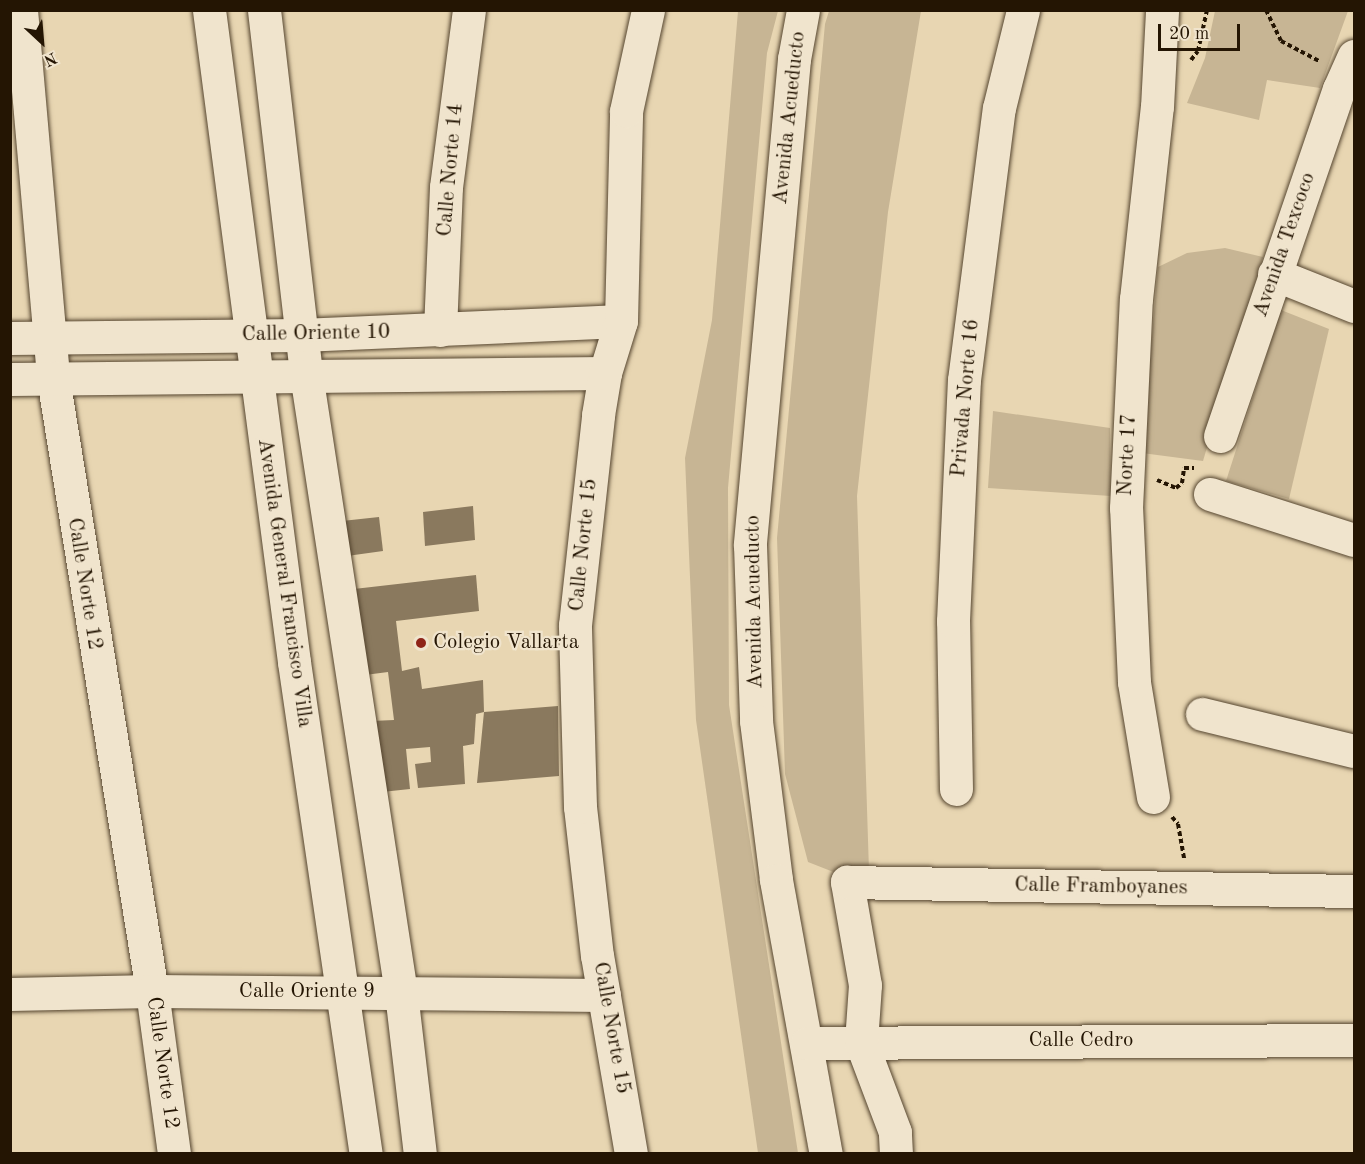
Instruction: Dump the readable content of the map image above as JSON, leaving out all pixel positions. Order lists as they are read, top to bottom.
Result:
{
  "streets": {
    "street": [
      "Avenida Acueducto",
      "Calle Norte 14",
      "Avenida Texcoco",
      "Calle Oriente 10",
      "Privada Norte 16",
      "Norte 17",
      "Calle Norte 15",
      "Avenida General Francisco Villa",
      "Calle Norte 12",
      "Calle Framboyanes",
      "Calle Oriente 9",
      "Calle Cedro"
    ]
  },
  "crossings": [
    ["Avenida Acueducto", "Calle Cedro"],
    ["Calle Norte 14", "Calle Oriente 10"],
    ["Calle Oriente 10", "Calle Norte 15"],
    ["Calle Oriente 10", "Avenida General Francisco Villa"],
    ["Calle Oriente 10", "Calle Norte 12"],
    ["Calle Norte 15", "Calle Oriente 9"],
    ["Avenida General Francisco Villa", "Calle Oriente 9"],
    ["Calle Norte 12", "Calle Oriente 9"],
    ["Calle Framboyanes", "Calle Cedro"]
  ],
  "places": ["Colegio Vallarta"],
  "scale_bar": "20 m",
  "north": "bottom right"
}
